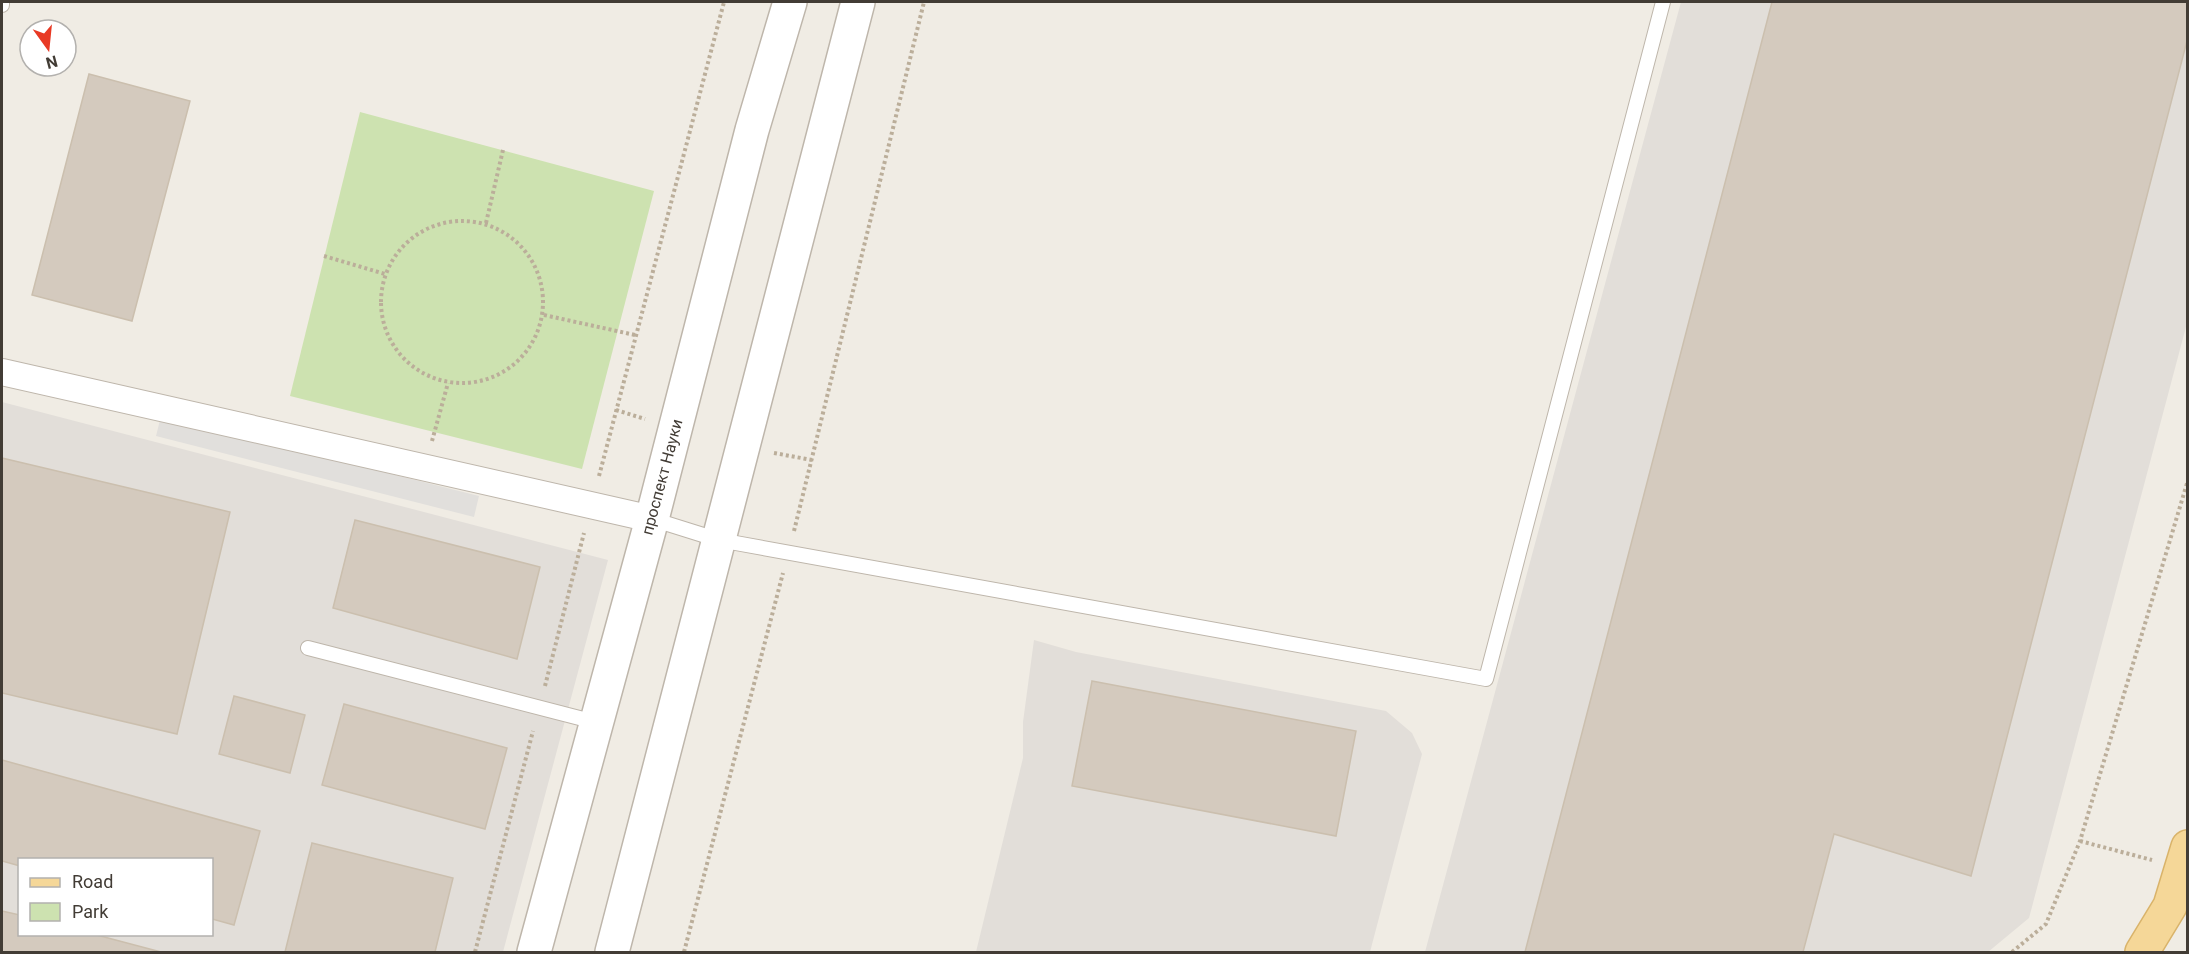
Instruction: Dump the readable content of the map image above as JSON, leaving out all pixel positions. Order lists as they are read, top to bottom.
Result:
{
  "streets": {
    "street": ["проспект Науки"]
  },
  "legend": ["Road", "Park"],
  "north": "bottom"
}
